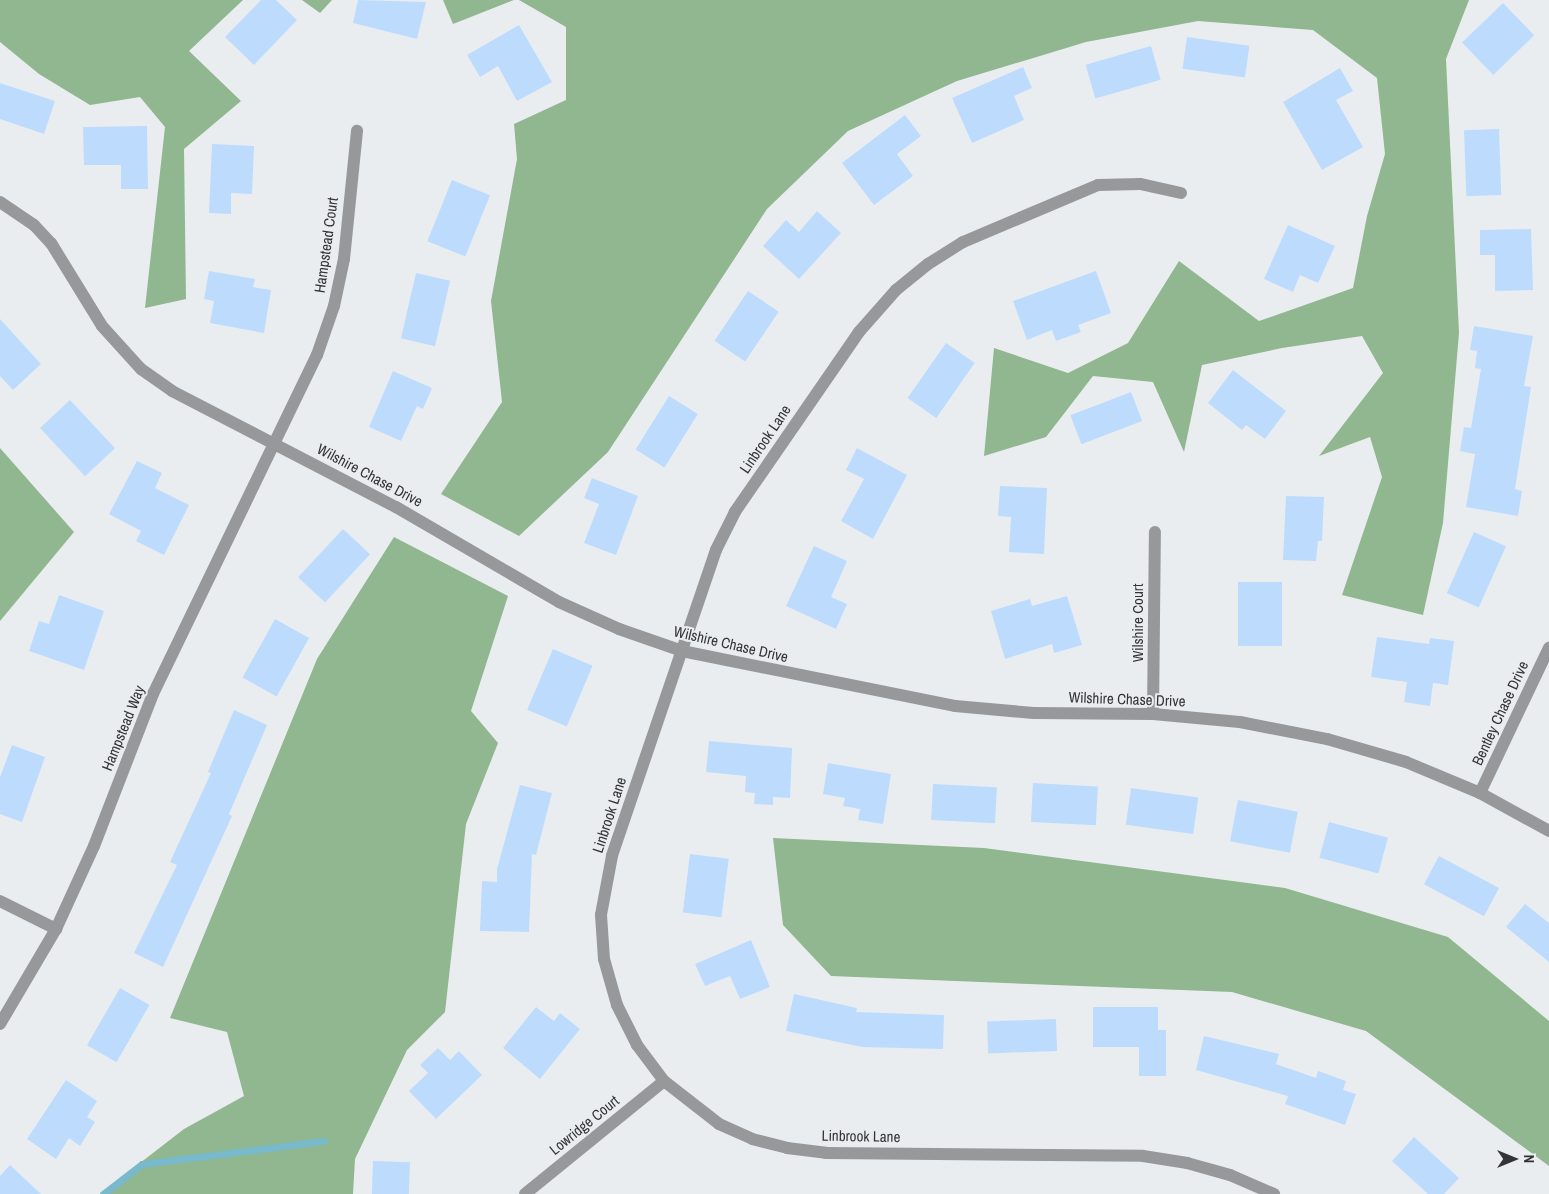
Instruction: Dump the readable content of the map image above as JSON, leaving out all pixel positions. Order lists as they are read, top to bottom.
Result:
{
  "streets": {
    "street": [
      "Hampstead Court",
      "Linbrook Lane",
      "Wilshire Chase Drive",
      "Wilshire Court",
      "Bentley Chase Drive",
      "Hampstead Way",
      "Lowridge Court"
    ]
  },
  "crossings": [
    ["Hampstead Court", "Wilshire Chase Drive"],
    ["Hampstead Court", "Hampstead Way"],
    ["Linbrook Lane", "Wilshire Chase Drive"],
    ["Linbrook Lane", "Lowridge Court"],
    ["Wilshire Chase Drive", "Wilshire Court"],
    ["Wilshire Chase Drive", "Bentley Chase Drive"],
    ["Wilshire Chase Drive", "Hampstead Way"]
  ],
  "north": "right"
}
